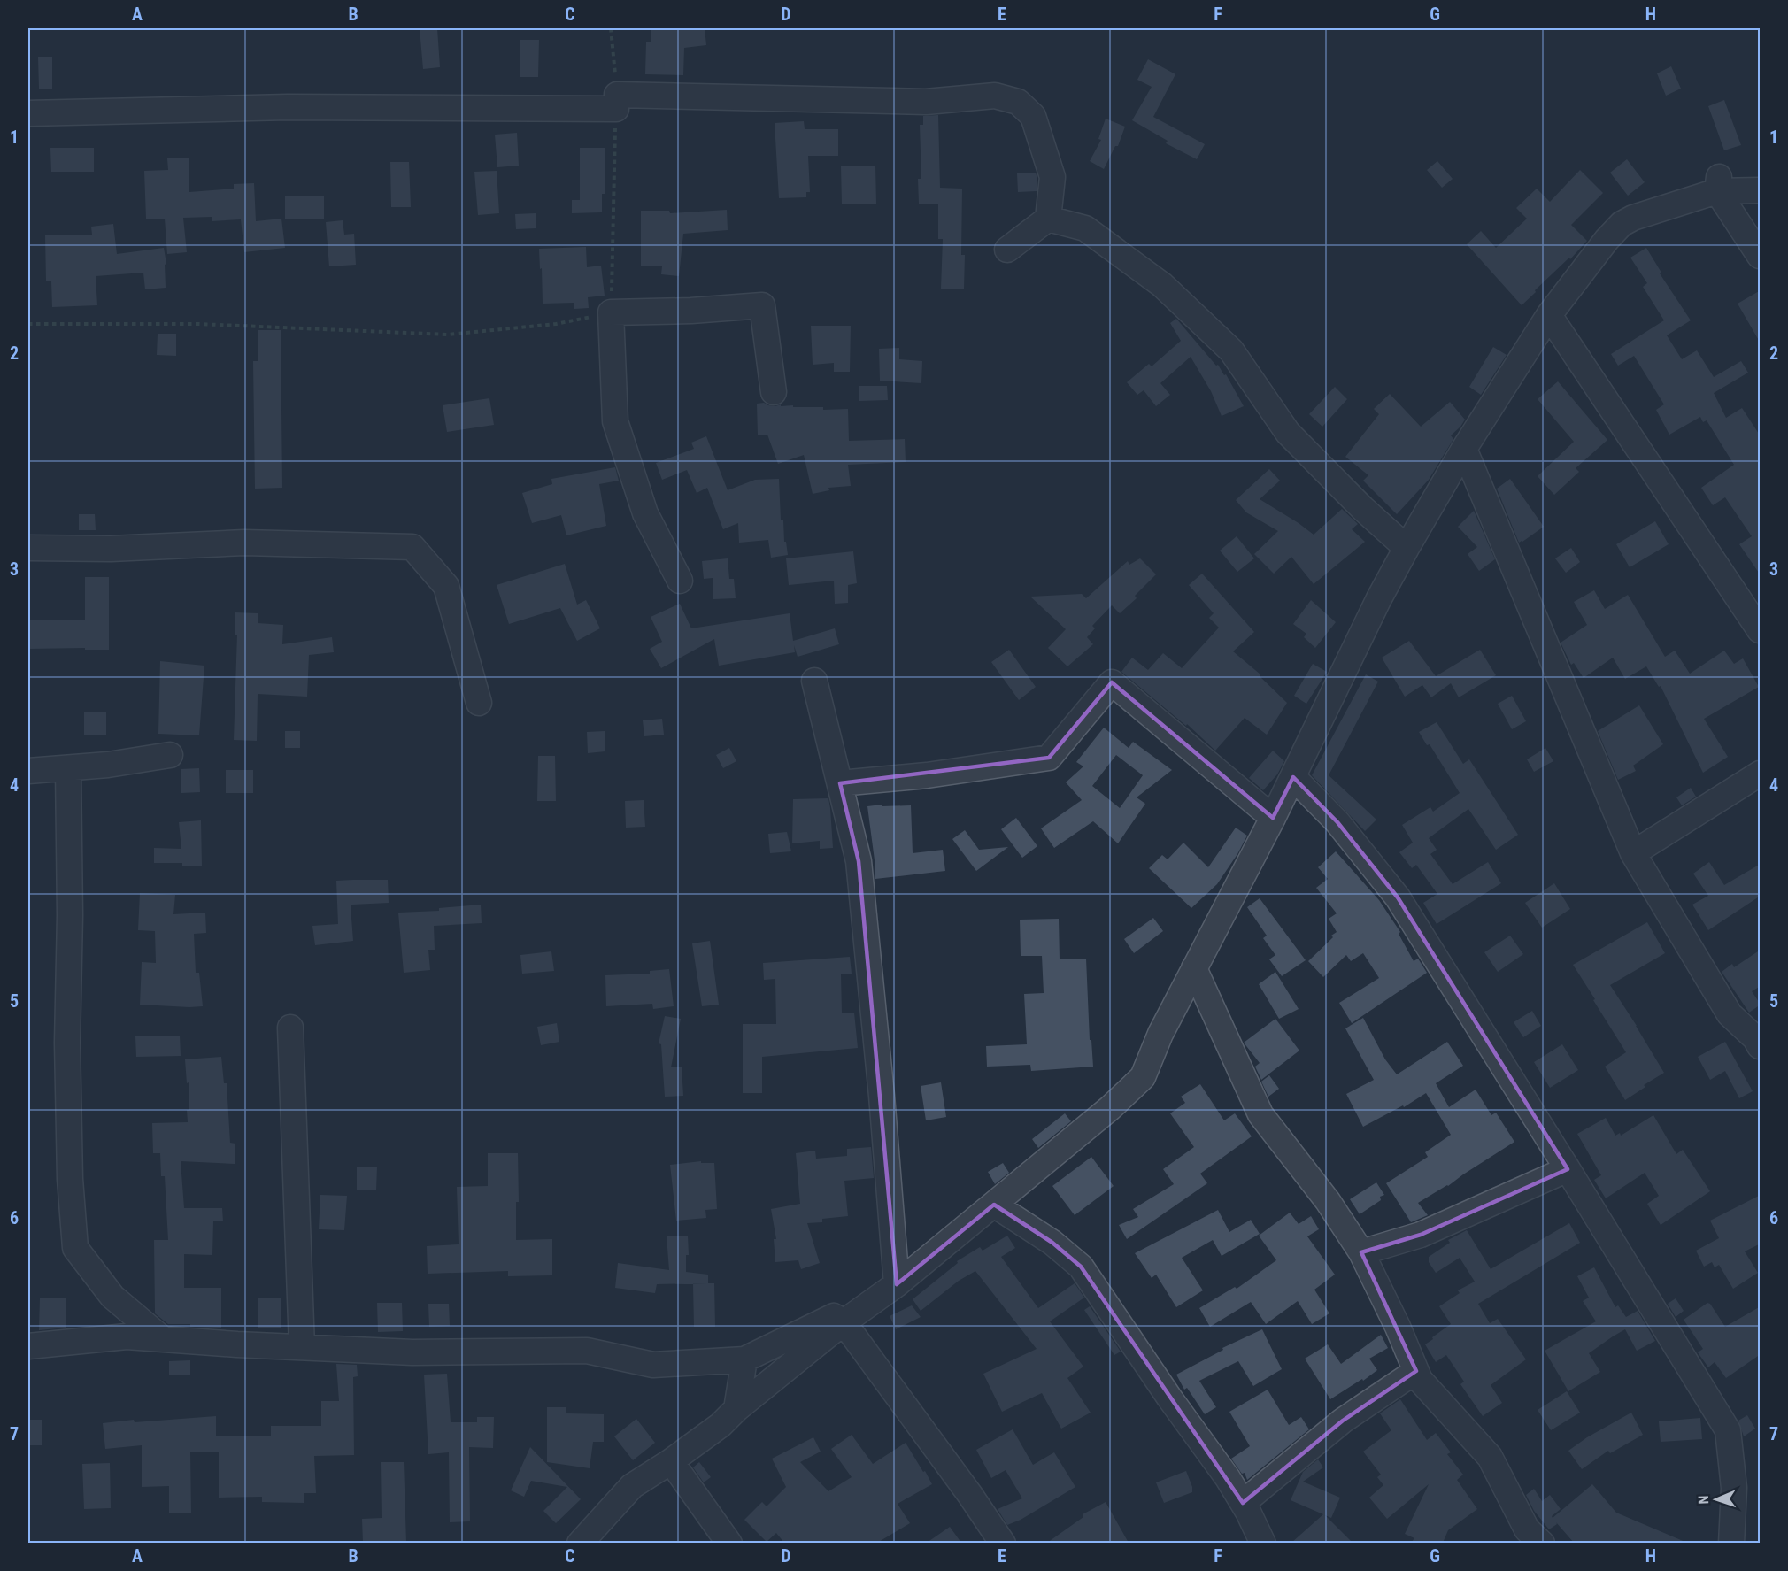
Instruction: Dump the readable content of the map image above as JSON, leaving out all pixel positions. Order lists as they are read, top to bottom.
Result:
{
  "north": "left",
  "grid": {
    "columns": [
      "A",
      "B",
      "C",
      "D",
      "E",
      "F",
      "G",
      "H"
    ],
    "rows": [
      "1",
      "2",
      "3",
      "4",
      "5",
      "6",
      "7"
    ]
  }
}
